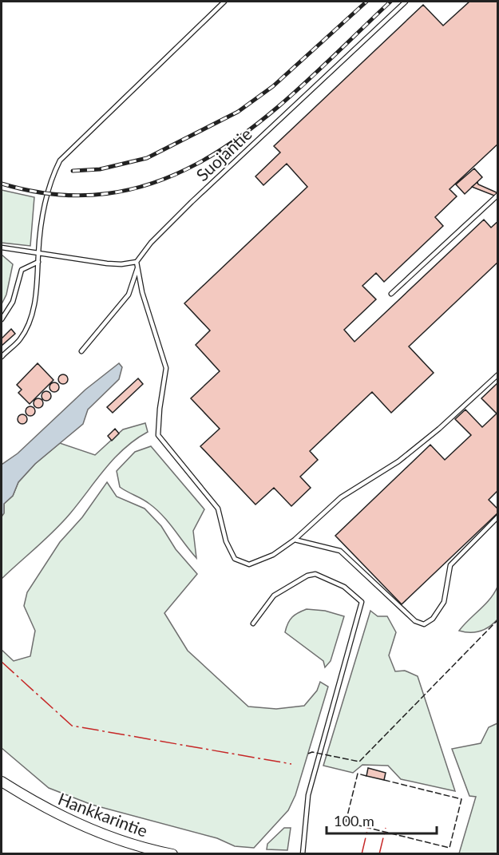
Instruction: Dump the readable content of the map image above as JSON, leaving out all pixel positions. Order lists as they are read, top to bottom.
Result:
{
  "streets": {
    "main road": ["Hankkarintie"],
    "lane": ["Suojantie"]
  },
  "scale_bar": "100 m"
}
